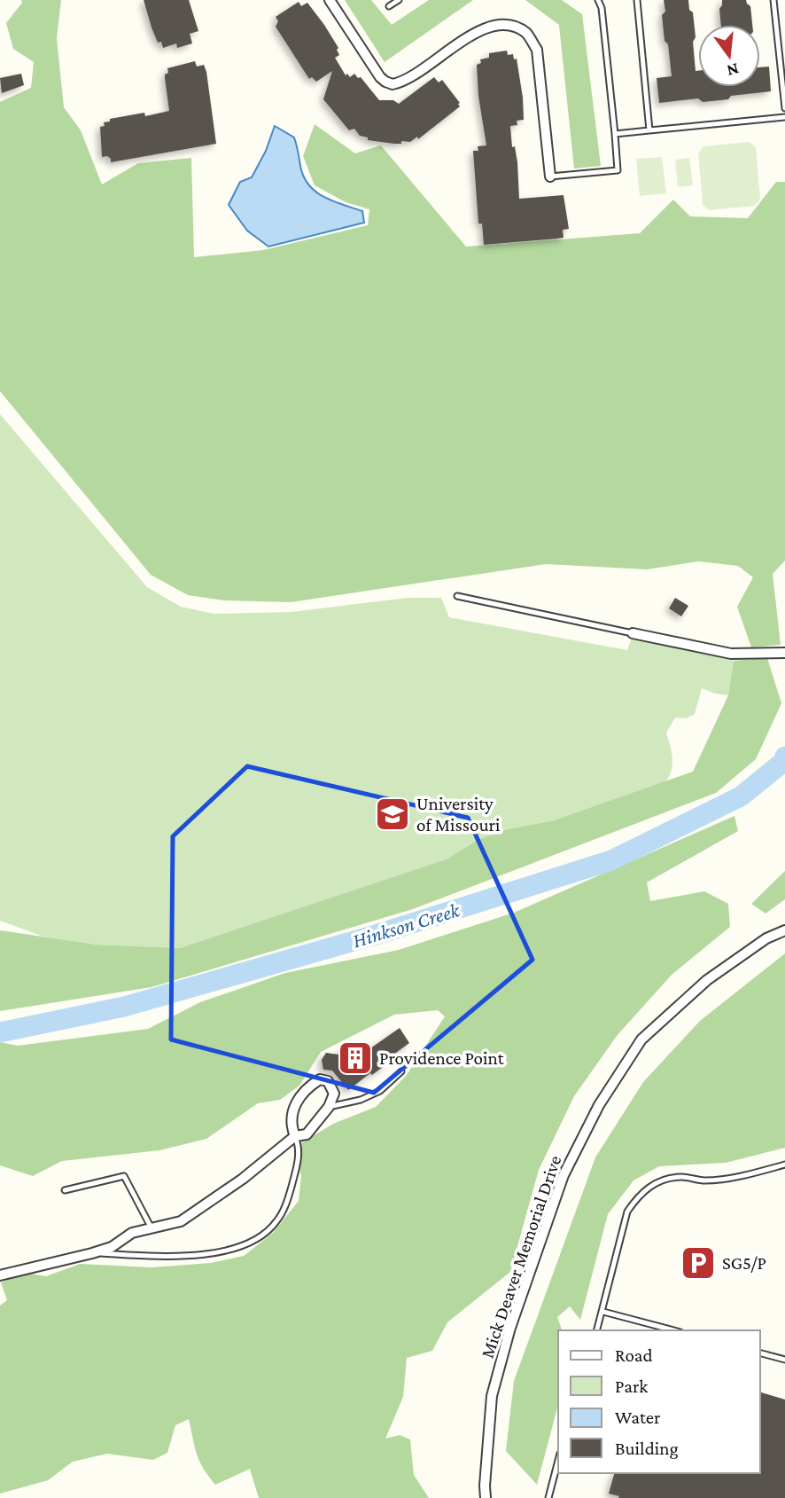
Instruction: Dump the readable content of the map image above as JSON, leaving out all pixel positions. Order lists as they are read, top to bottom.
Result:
{
  "streets": {
    "street": ["Mick Deaver Memorial Drive"]
  },
  "water": ["Hinkson Creek"],
  "places": {
    "school or university": ["University of Missouri"],
    "building": ["Providence Point"],
    "parking": ["SG5/P"]
  },
  "legend": [
    "Road",
    "Park",
    "Water",
    "Building"
  ],
  "north": "bottom"
}
